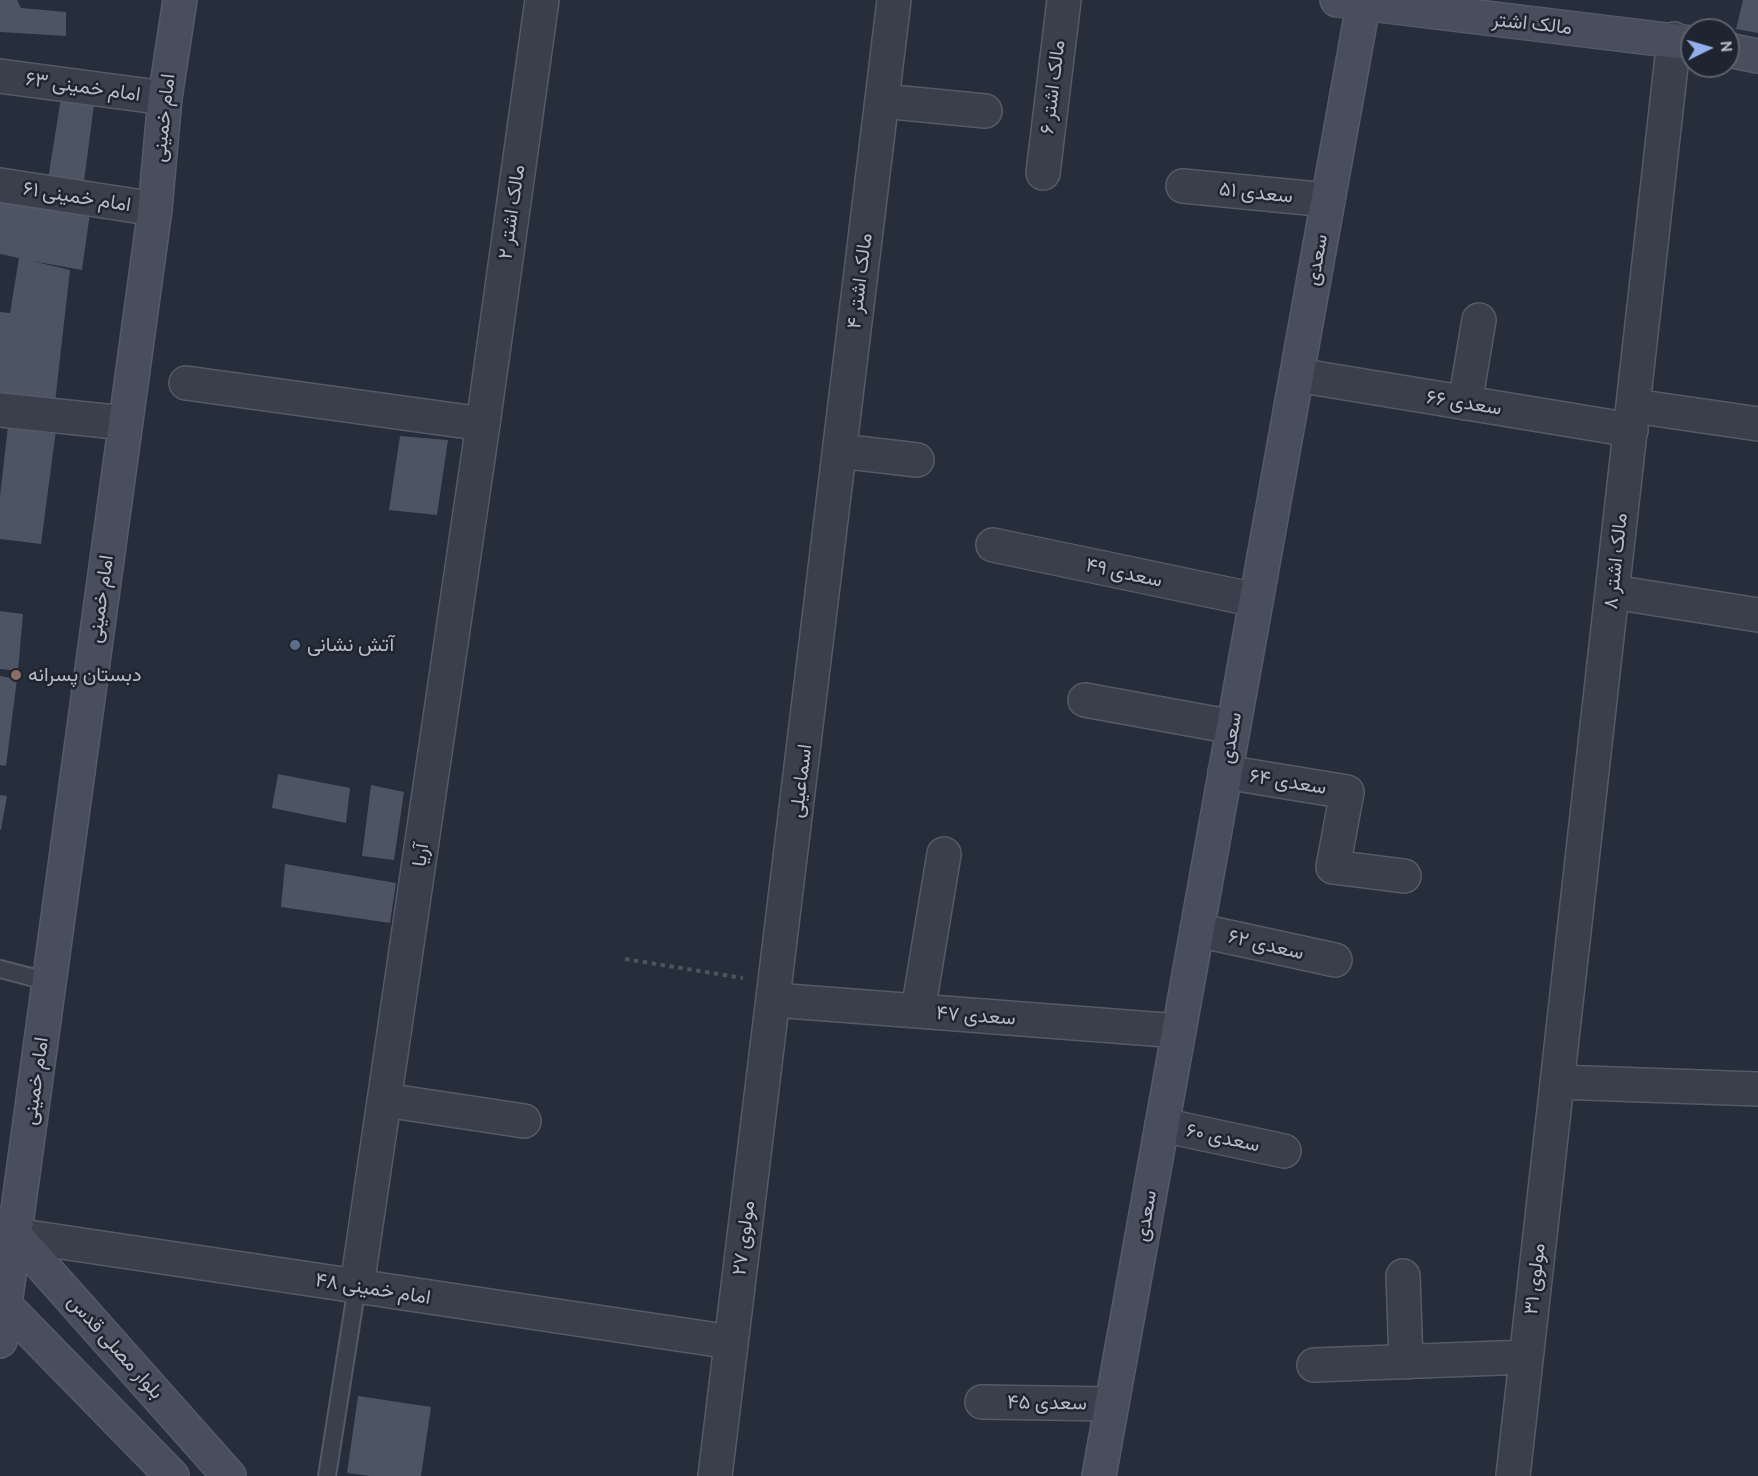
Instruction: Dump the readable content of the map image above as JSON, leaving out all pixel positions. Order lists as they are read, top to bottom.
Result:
{
  "streets": {
    "main road": [
      "مالک اشتر",
      "امام خمینی",
      "سعدی",
      "بلوار مصلی قدس"
    ],
    "street": [
      "امام خمینی ۶۳",
      "مالک اشتر ۶",
      "سعدی ۵۱",
      "امام خمینی ۶۱",
      "مالک اشتر ۲",
      "مالک اشتر ۴",
      "سعدی ۶۶",
      "مالک اشتر ۸",
      "سعدی ۴۹",
      "اسماعیلی",
      "سعدی ۶۴",
      "آریا",
      "سعدی ۶۲",
      "سعدی ۴۷",
      "سعدی ۶۰",
      "مولوی ۲۷",
      "مولوی ۳۱",
      "امام خمینی ۴۸",
      "سعدی ۴۵"
    ]
  },
  "crossings": [
    ["مالک اشتر", "سعدی"],
    ["امام خمینی ۶۳", "امام خمینی"],
    ["امام خمینی", "امام خمینی ۶۱"],
    ["امام خمینی", "امام خمینی ۴۸"],
    ["امام خمینی", "بلوار مصلی قدس"],
    ["سعدی ۵۱", "سعدی"],
    ["مالک اشتر ۲", "آریا"],
    ["سعدی", "سعدی ۶۶"],
    ["سعدی", "سعدی ۴۹"],
    ["سعدی", "سعدی ۶۴"],
    ["سعدی", "سعدی ۶۲"],
    ["سعدی", "سعدی ۴۷"],
    ["سعدی", "سعدی ۶۰"],
    ["سعدی", "سعدی ۴۵"],
    ["مالک اشتر ۴", "اسماعیلی"],
    ["سعدی ۶۶", "مالک اشتر ۸"],
    ["مالک اشتر ۸", "مولوی ۳۱"],
    ["اسماعیلی", "سعدی ۴۷"],
    ["اسماعیلی", "مولوی ۲۷"],
    ["آریا", "امام خمینی ۴۸"],
    ["سعدی ۴۷", "مولوی ۲۷"],
    ["مولوی ۲۷", "امام خمینی ۴۸"],
    ["امام خمینی ۴۸", "بلوار مصلی قدس"]
  ],
  "places": ["آتش نشانی", "دبستان پسرانه"],
  "north": "right"
}
